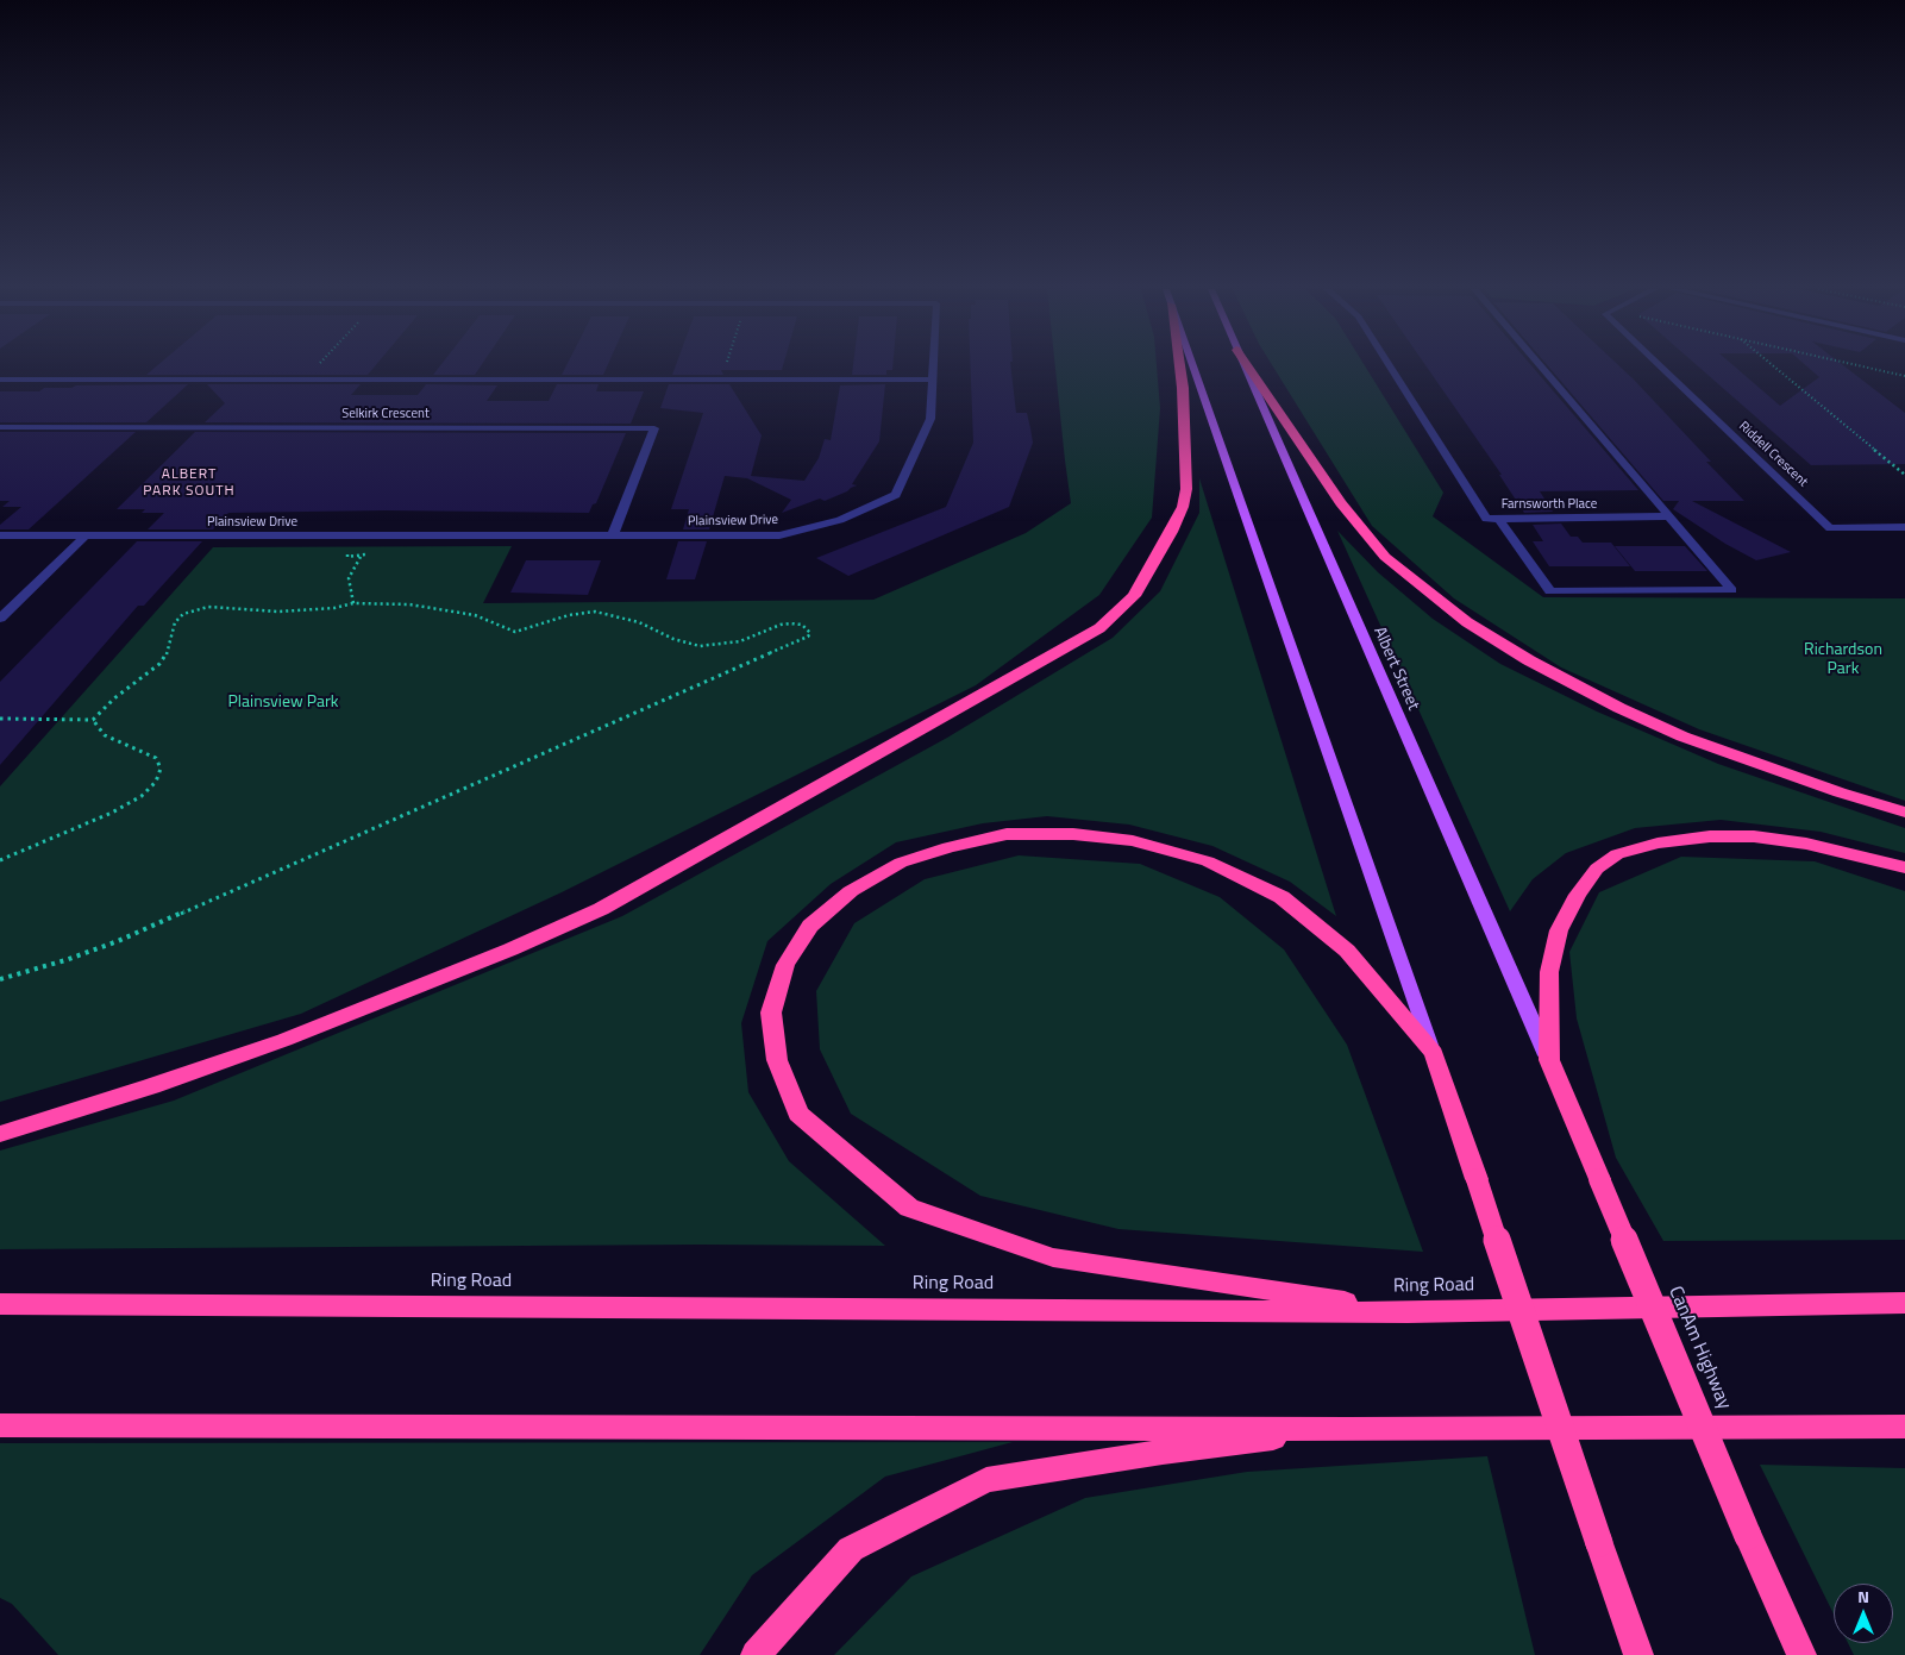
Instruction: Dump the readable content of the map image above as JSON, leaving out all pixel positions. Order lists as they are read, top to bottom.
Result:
{
  "streets": {
    "highway": ["Ring Road", "CanAm Highway"],
    "main road": ["Albert Street"],
    "street": [
      "Selkirk Crescent",
      "Riddell Crescent",
      "Farnsworth Place",
      "Plainsview Drive"
    ]
  },
  "crossings": [
    ["Selkirk Crescent", "Plainsview Drive"],
    ["Albert Street", "CanAm Highway"]
  ],
  "districts": ["ALBERT PARK SOUTH"],
  "parks": ["Richardson Park", "Plainsview Park"],
  "north": "top"
}
